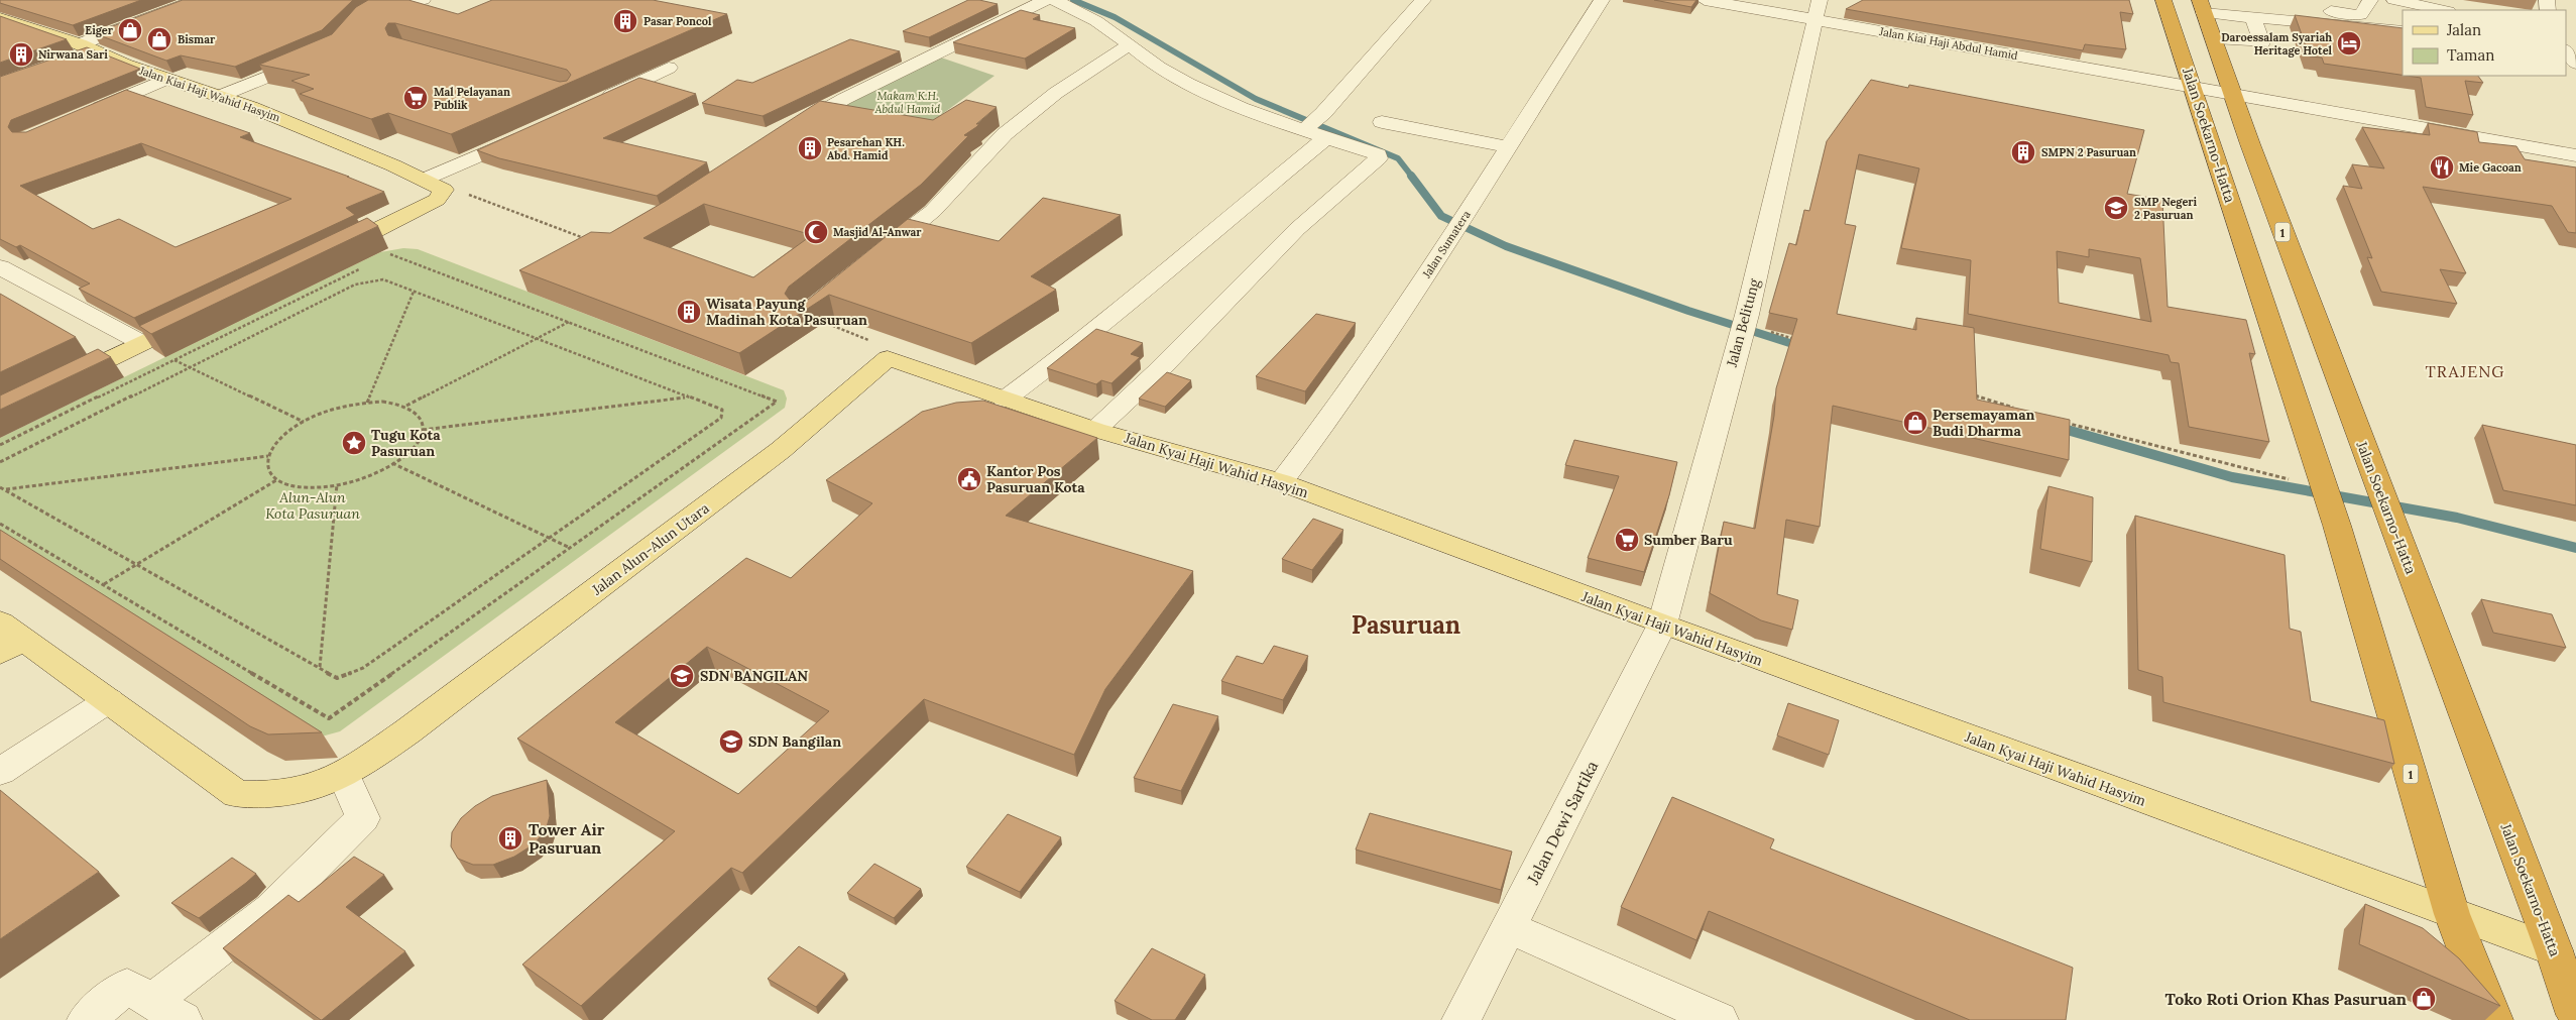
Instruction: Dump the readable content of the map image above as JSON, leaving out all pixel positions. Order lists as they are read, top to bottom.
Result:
{
  "streets": {
    "highway": ["Jalan Soekarno-Hatta", "1"],
    "main road": ["Jalan Kiai Haji Wahid Hasyim", "Jalan Kyai Haji Wahid Hasyim", "Jalan Alun-Alun Utara"],
    "street": [
      "Jalan Kiai Haji Abdul Hamid",
      "Jalan Sumatera",
      "Jalan Belitung",
      "Jalan Dewi Sartika"
    ]
  },
  "crossings": [
    ["Jalan Kiai Haji Abdul Hamid", "Jalan Soekarno-Hatta"],
    ["Jalan Kiai Haji Abdul Hamid", "Jalan Belitung"],
    ["Jalan Soekarno-Hatta", "Jalan Kyai Haji Wahid Hasyim"],
    ["Jalan Sumatera", "Jalan Kyai Haji Wahid Hasyim"],
    ["Jalan Belitung", "Jalan Kyai Haji Wahid Hasyim"],
    ["Jalan Belitung", "Jalan Dewi Sartika"],
    ["Jalan Kyai Haji Wahid Hasyim", "Jalan Alun-Alun Utara"],
    ["Jalan Kyai Haji Wahid Hasyim", "Jalan Dewi Sartika"]
  ],
  "districts": ["TRAJENG", "Pasuruan"],
  "parks": ["Makam K.H. Abdul Hamid", "Alun-Alun Kota Pasuruan"],
  "places": {
    "building": [
      "Pasar Poncol",
      "Nirwana Sari",
      "Pesarehan KH. Abd. Hamid",
      "SMPN 2 Pasuruan",
      "Wisata Payung Madinah Kota Pasuruan",
      "Tower Air Pasuruan"
    ],
    "shop": [
      "Eiger",
      "Bismar",
      "Persemayaman Budi Dharma",
      "Toko Roti Orion Khas Pasuruan"
    ],
    "hotel": ["Daroessalam Syariah Heritage Hotel"],
    "supermarket": ["Mal Pelayanan Publik", "Sumber Baru"],
    "restaurant": ["Mie Gacoan"],
    "school or university": ["SMP Negeri 2 Pasuruan", "SDN BANGILAN", "SDN Bangilan"],
    "mosque": ["Masjid Al-Anwar"],
    "place": ["Tugu Kota Pasuruan"],
    "public building": ["Kantor Pos Pasuruan Kota"]
  },
  "legend": ["Jalan", "Taman"]
}
